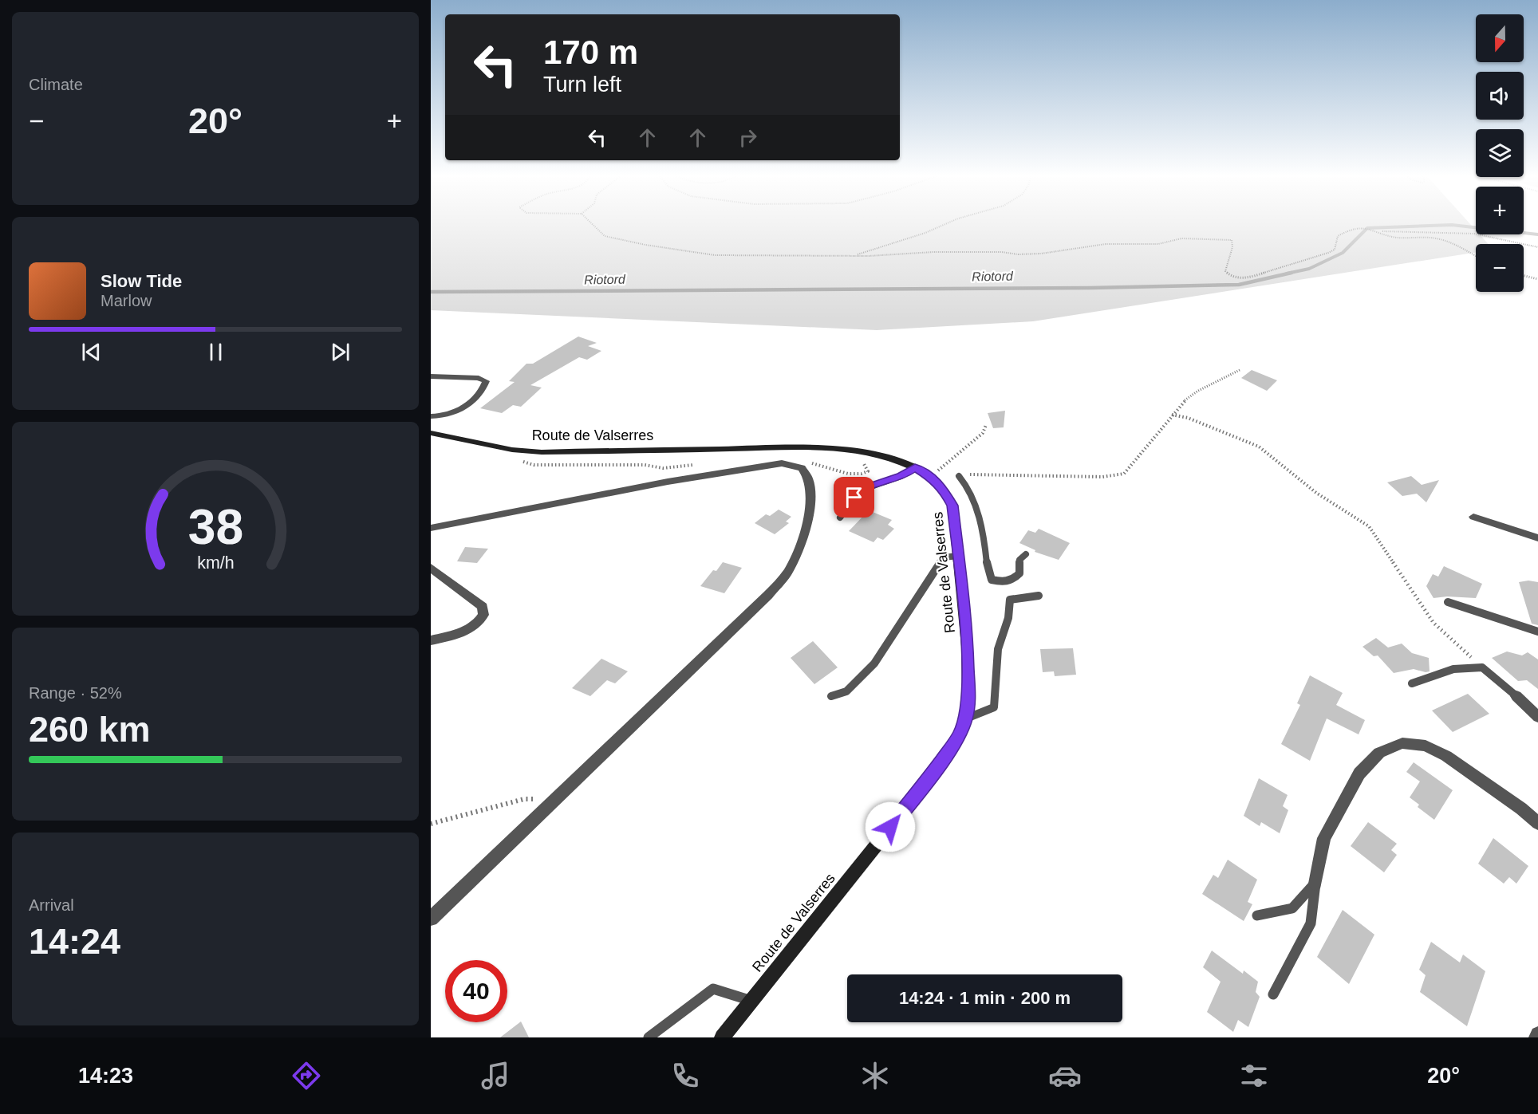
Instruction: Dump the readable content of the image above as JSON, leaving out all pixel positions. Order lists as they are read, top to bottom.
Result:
{
  "streets": {
    "street": ["Route de Valserres"]
  },
  "water": ["Riotord"],
  "north": "bottom",
  "page": {
    "tile": [
      "Climate",
      ["Range · 52%", "260 km"],
      ["Arrival", "14:24"]
    ],
    "map_buttons": ["+", "−"],
    "turn": ["170 m", "Turn left"],
    "heat": ["−", "20°", "+"],
    "song": ["Slow Tide", "Marlow"],
    "limit": "40",
    "trip": "14:24 · 1 min · 200 m",
    "tabs": ["14:23", "20°"],
    "gauge": ["38", "km/h"]
  }
}
